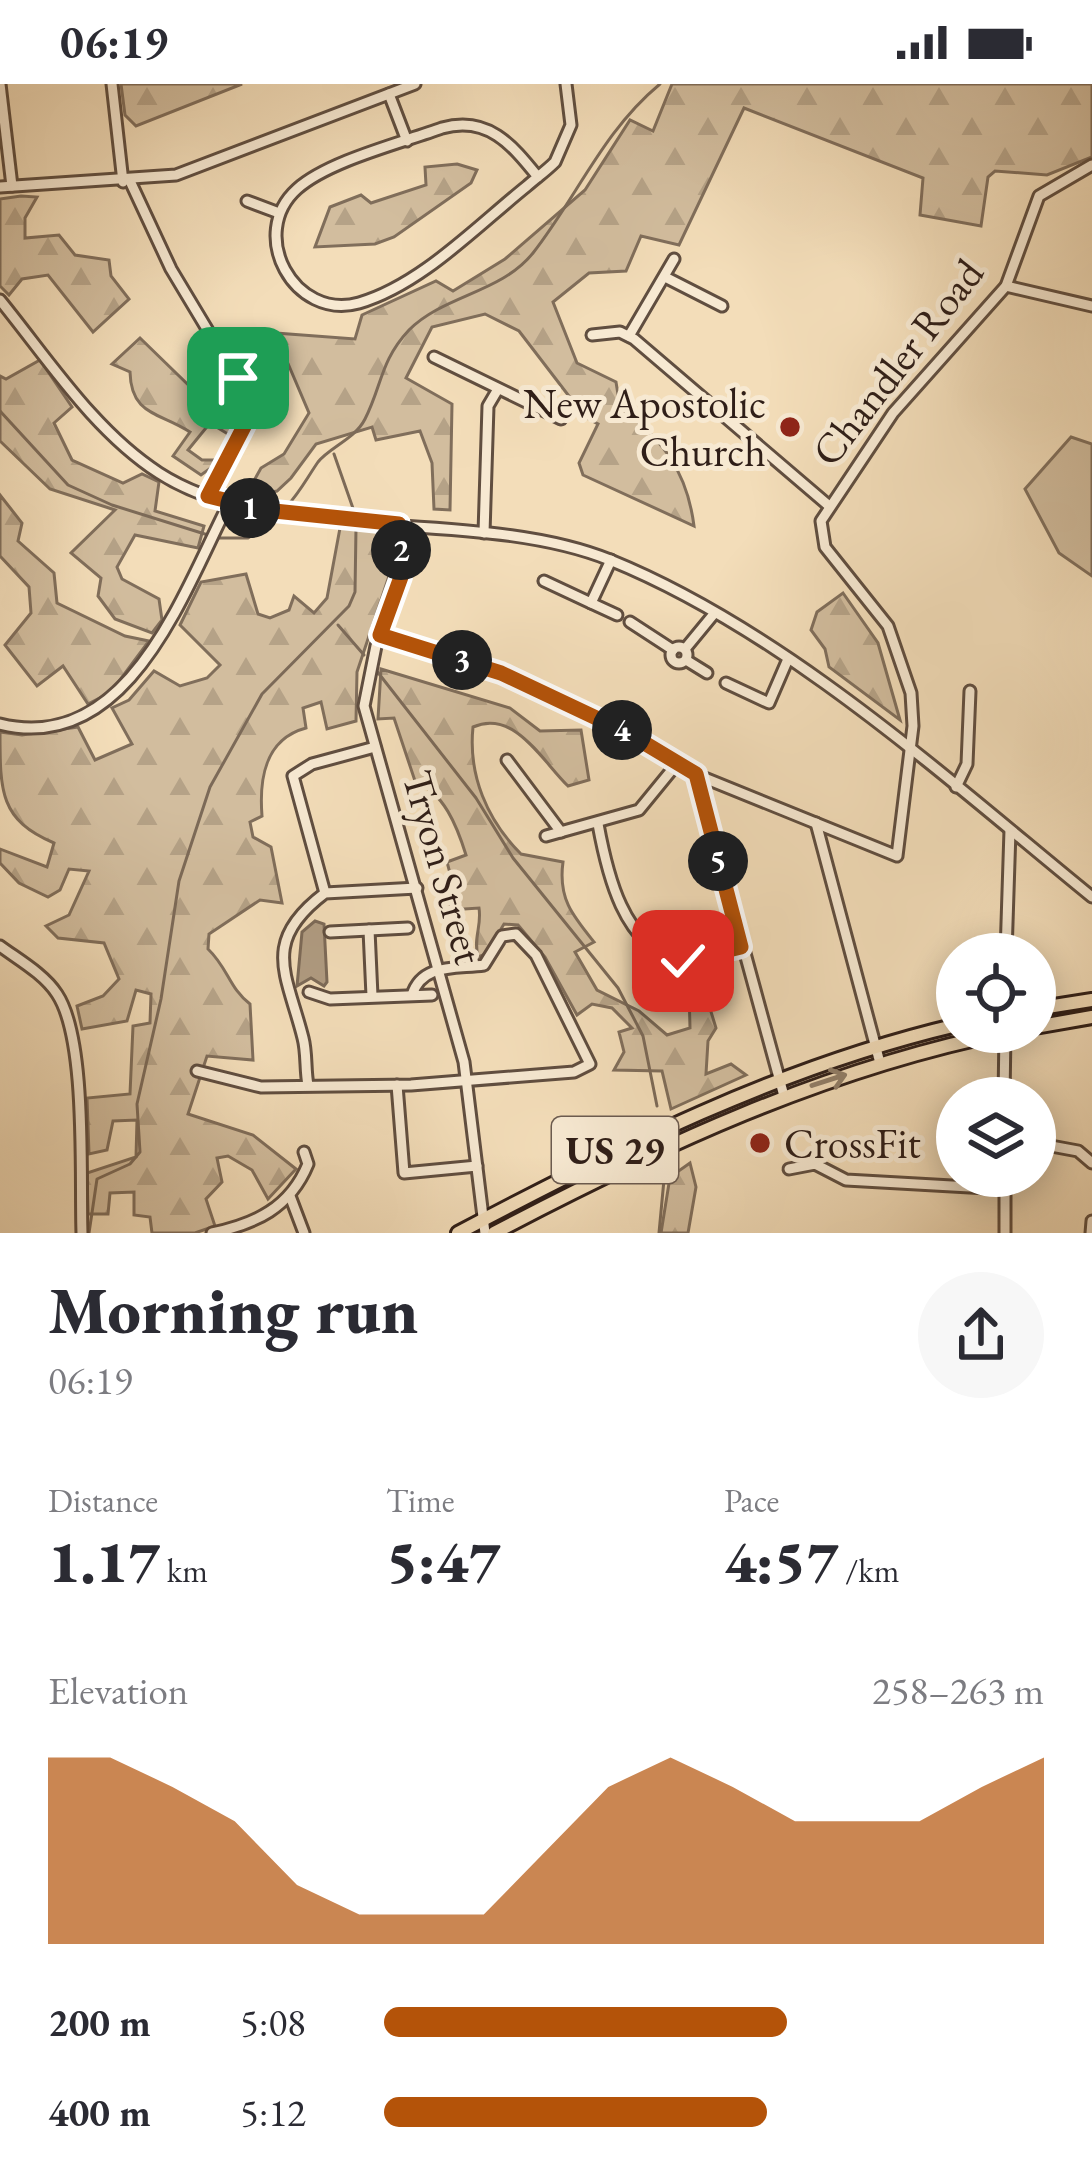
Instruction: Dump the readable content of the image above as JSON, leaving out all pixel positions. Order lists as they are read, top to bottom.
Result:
{
  "streets": {
    "main road": ["US 29"],
    "street": ["Chandler Road", "Tryon Street"]
  },
  "crossings": [
    ["Tryon Street", "US 29"]
  ],
  "places": ["New Apostolic Church", "CrossFit"],
  "page": {
    "status": "06:19",
    "pins": [
      "1",
      "2",
      "3",
      "4",
      "5"
    ],
    "heading": ["Morning run", "06:19"],
    "stats": [
      ["Distance", "1.17 km"],
      ["Time", "5:47"],
      ["Pace", "4:57 /km"]
    ],
    "chart": ["Elevation", "258–263 m"],
    "list": [
      {
        "name": "200 m",
        "note": "5:08"
      },
      {
        "name": "400 m",
        "note": "5:12"
      }
    ]
  }
}
